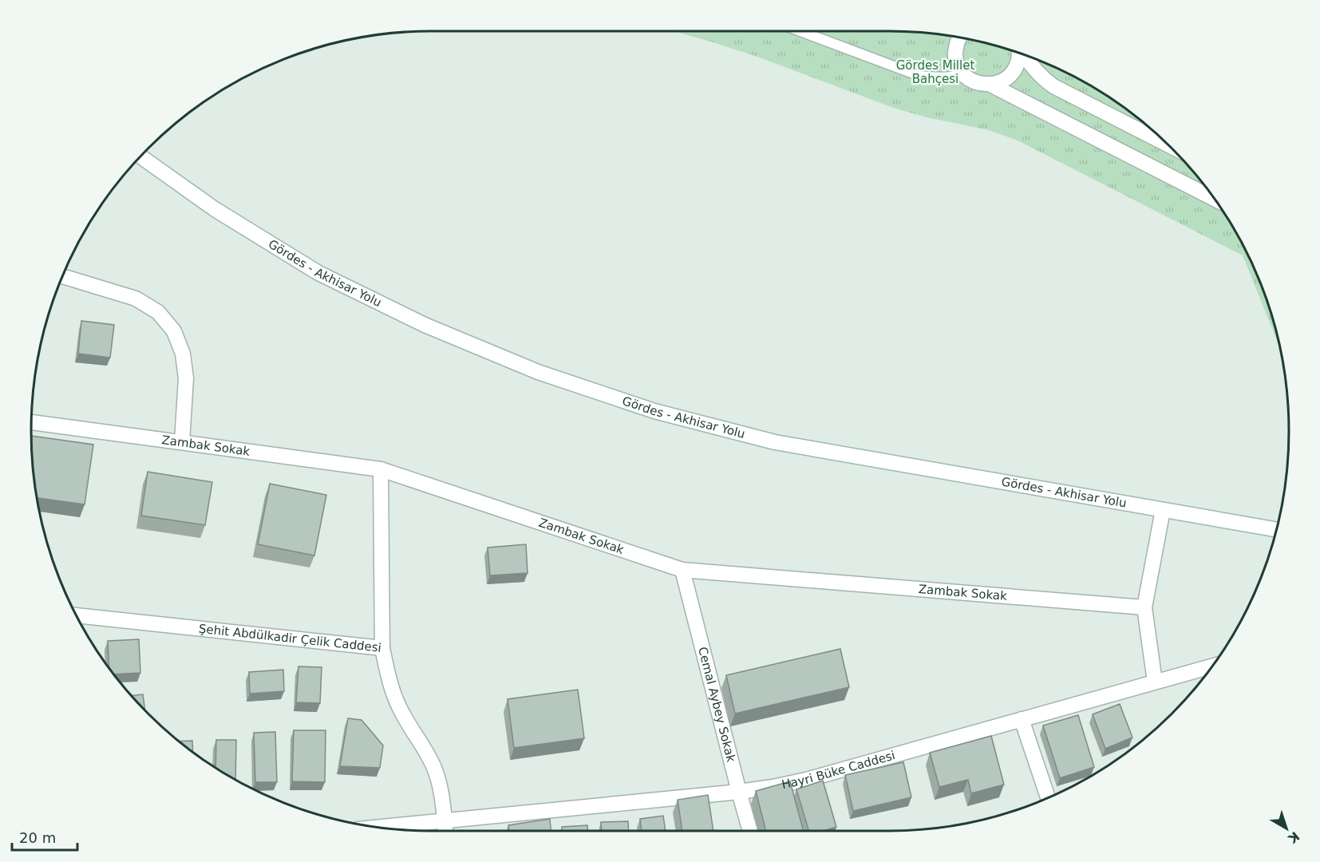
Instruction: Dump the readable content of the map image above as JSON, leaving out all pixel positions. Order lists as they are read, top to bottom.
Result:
{
  "streets": {
    "street": [
      "Gördes - Akhisar Yolu",
      "Zambak Sokak",
      "Şehit Abdülkadir Çelik Caddesi",
      "Cemal Aybey Sokak",
      "Hayri Büke Caddesi"
    ]
  },
  "crossings": [
    ["Zambak Sokak", "Cemal Aybey Sokak"],
    ["Şehit Abdülkadir Çelik Caddesi", "Hayri Büke Caddesi"],
    ["Cemal Aybey Sokak", "Hayri Büke Caddesi"]
  ],
  "parks": ["Gördes Millet Bahçesi"],
  "scale_bar": "20 m",
  "north": "bottom right"
}
